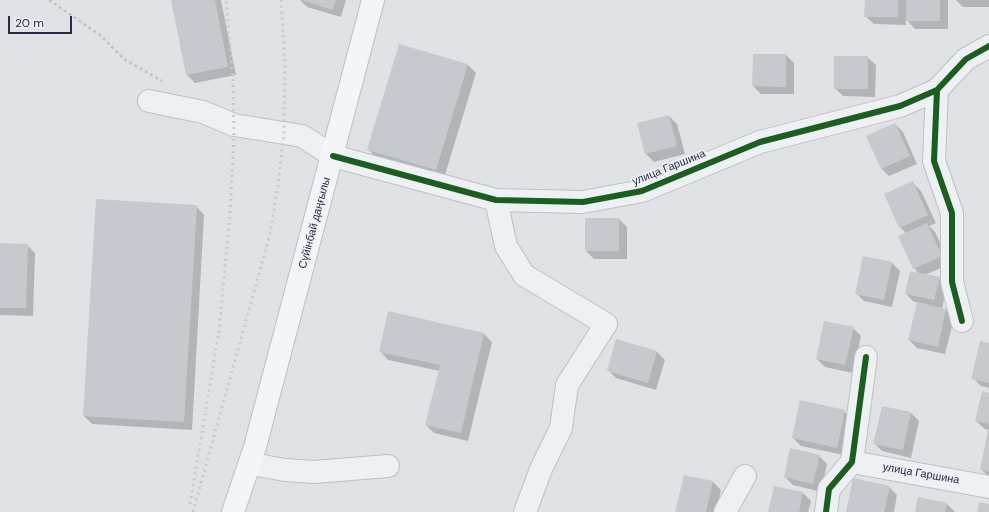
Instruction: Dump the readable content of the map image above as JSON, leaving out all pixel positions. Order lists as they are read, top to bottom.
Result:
{
  "streets": {
    "main road": ["Сүйінбай даңғылы"],
    "street": ["улица Гаршина"]
  },
  "crossings": [
    ["улица Гаршина", "Сүйінбай даңғылы"]
  ],
  "scale_bar": "20 m"
}
